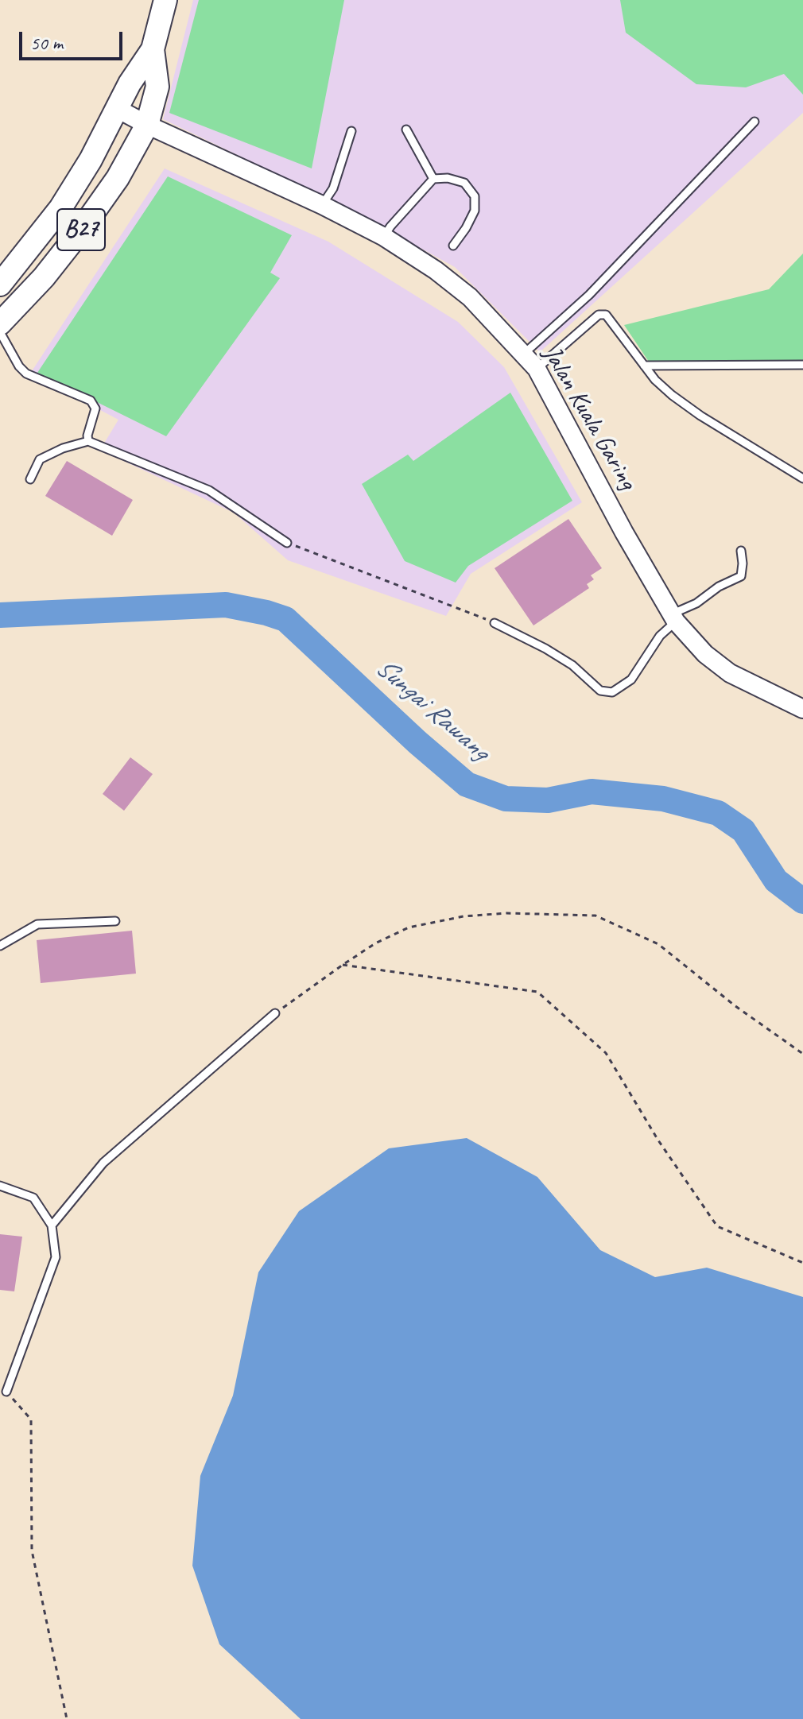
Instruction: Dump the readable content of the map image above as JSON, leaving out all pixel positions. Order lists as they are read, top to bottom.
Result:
{
  "streets": {
    "main road": ["B27"],
    "street": ["Jalan Kuala Garing"]
  },
  "crossings": [
    ["B27", "Jalan Kuala Garing"]
  ],
  "water": ["Sungai Rawang"],
  "scale_bar": "50 m"
}
